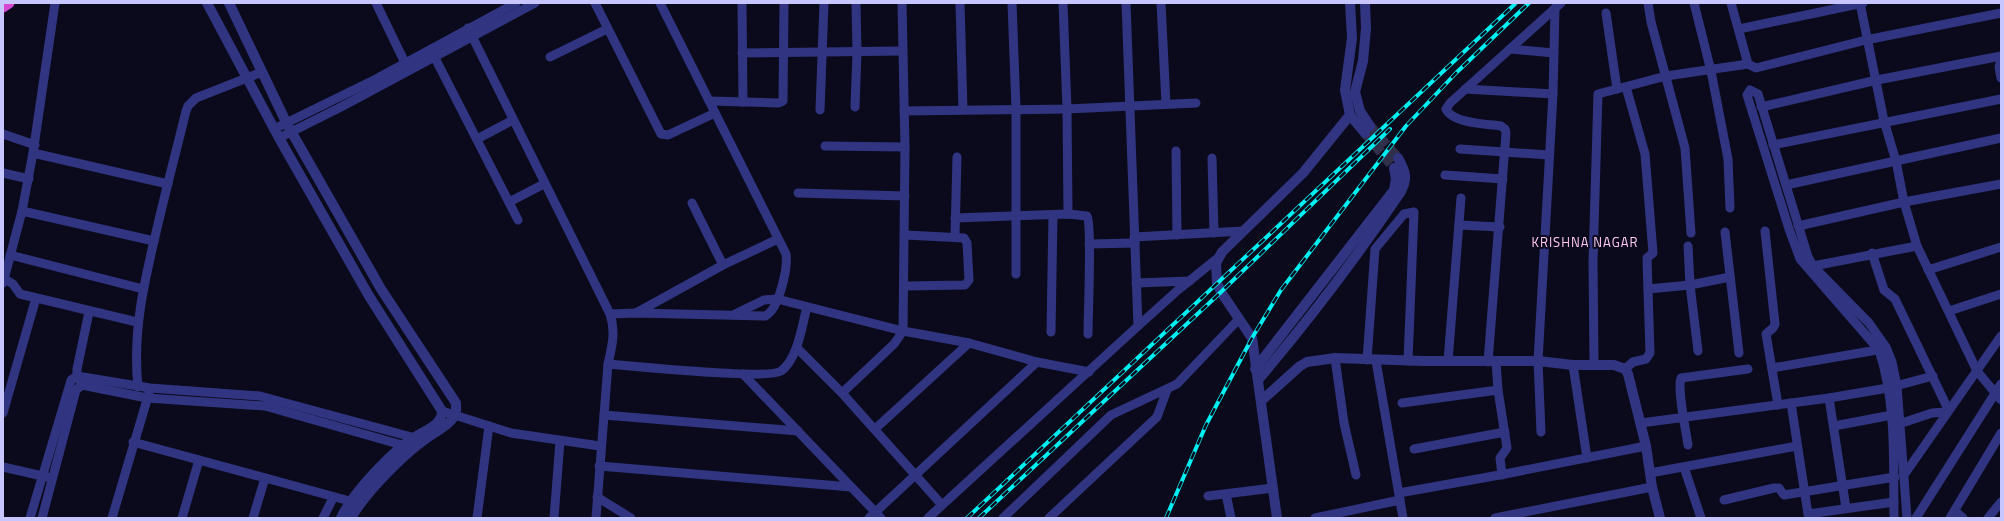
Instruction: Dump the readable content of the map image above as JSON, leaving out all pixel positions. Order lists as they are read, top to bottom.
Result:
{
  "districts": ["KRISHNA NAGAR"]
}
